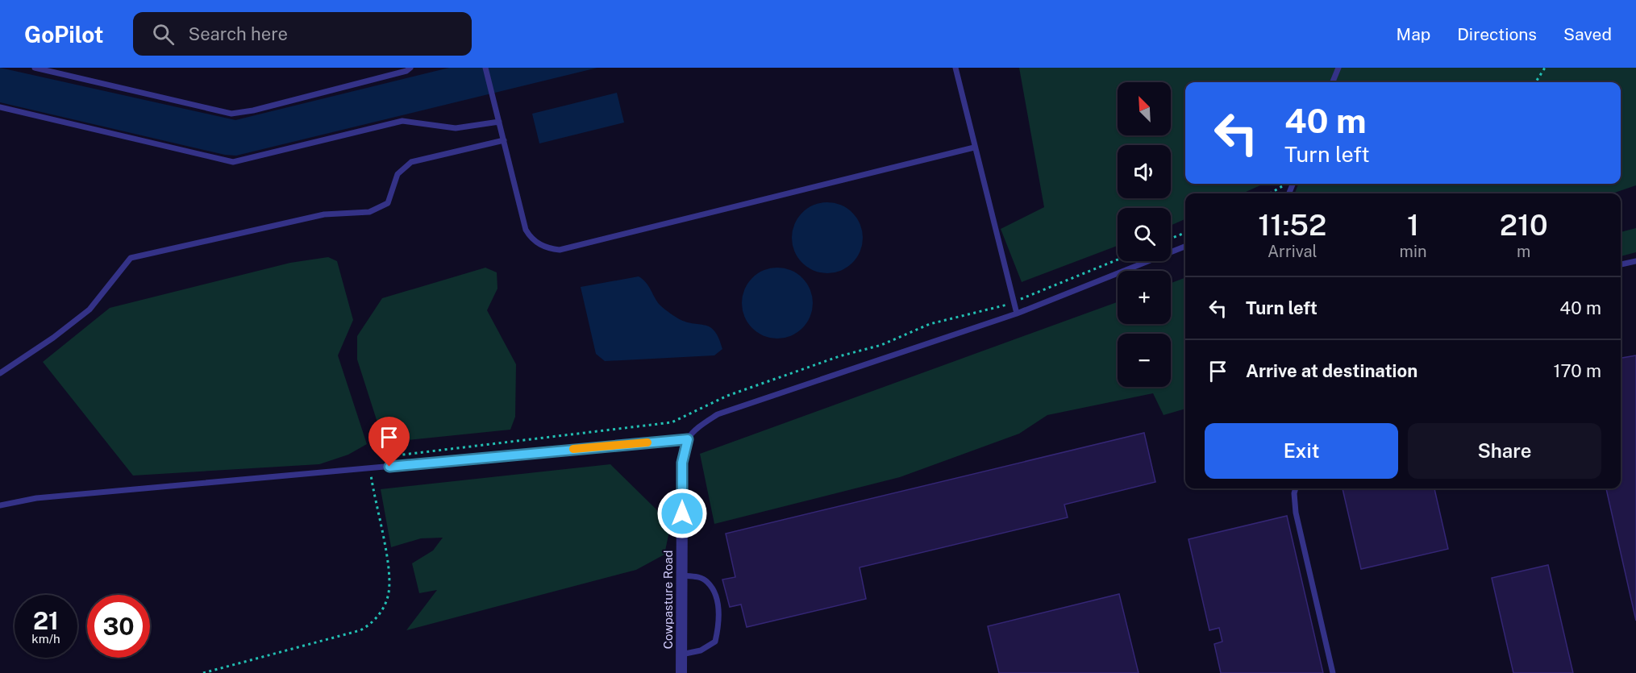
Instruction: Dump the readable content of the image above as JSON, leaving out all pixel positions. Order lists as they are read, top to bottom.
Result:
{
  "streets": {
    "street": ["Cowpasture Road"]
  },
  "north": "top left",
  "page": {
    "header": "GoPilot",
    "search": "Search here",
    "nav": ["Map", "Directions", "Saved"],
    "map_buttons": ["+", "−"],
    "turn": ["40 m", "Turn left"],
    "eta": [
      "11:52",
      "Arrival",
      "1",
      "min",
      "210",
      "m"
    ],
    "list": [
      {
        "name": "Turn left",
        "value": "40 m"
      },
      {
        "name": "Arrive at destination",
        "value": "170 m"
      }
    ],
    "buttons": ["Exit", "Share"],
    "speed": "21 km/h",
    "limit": "30"
  }
}
